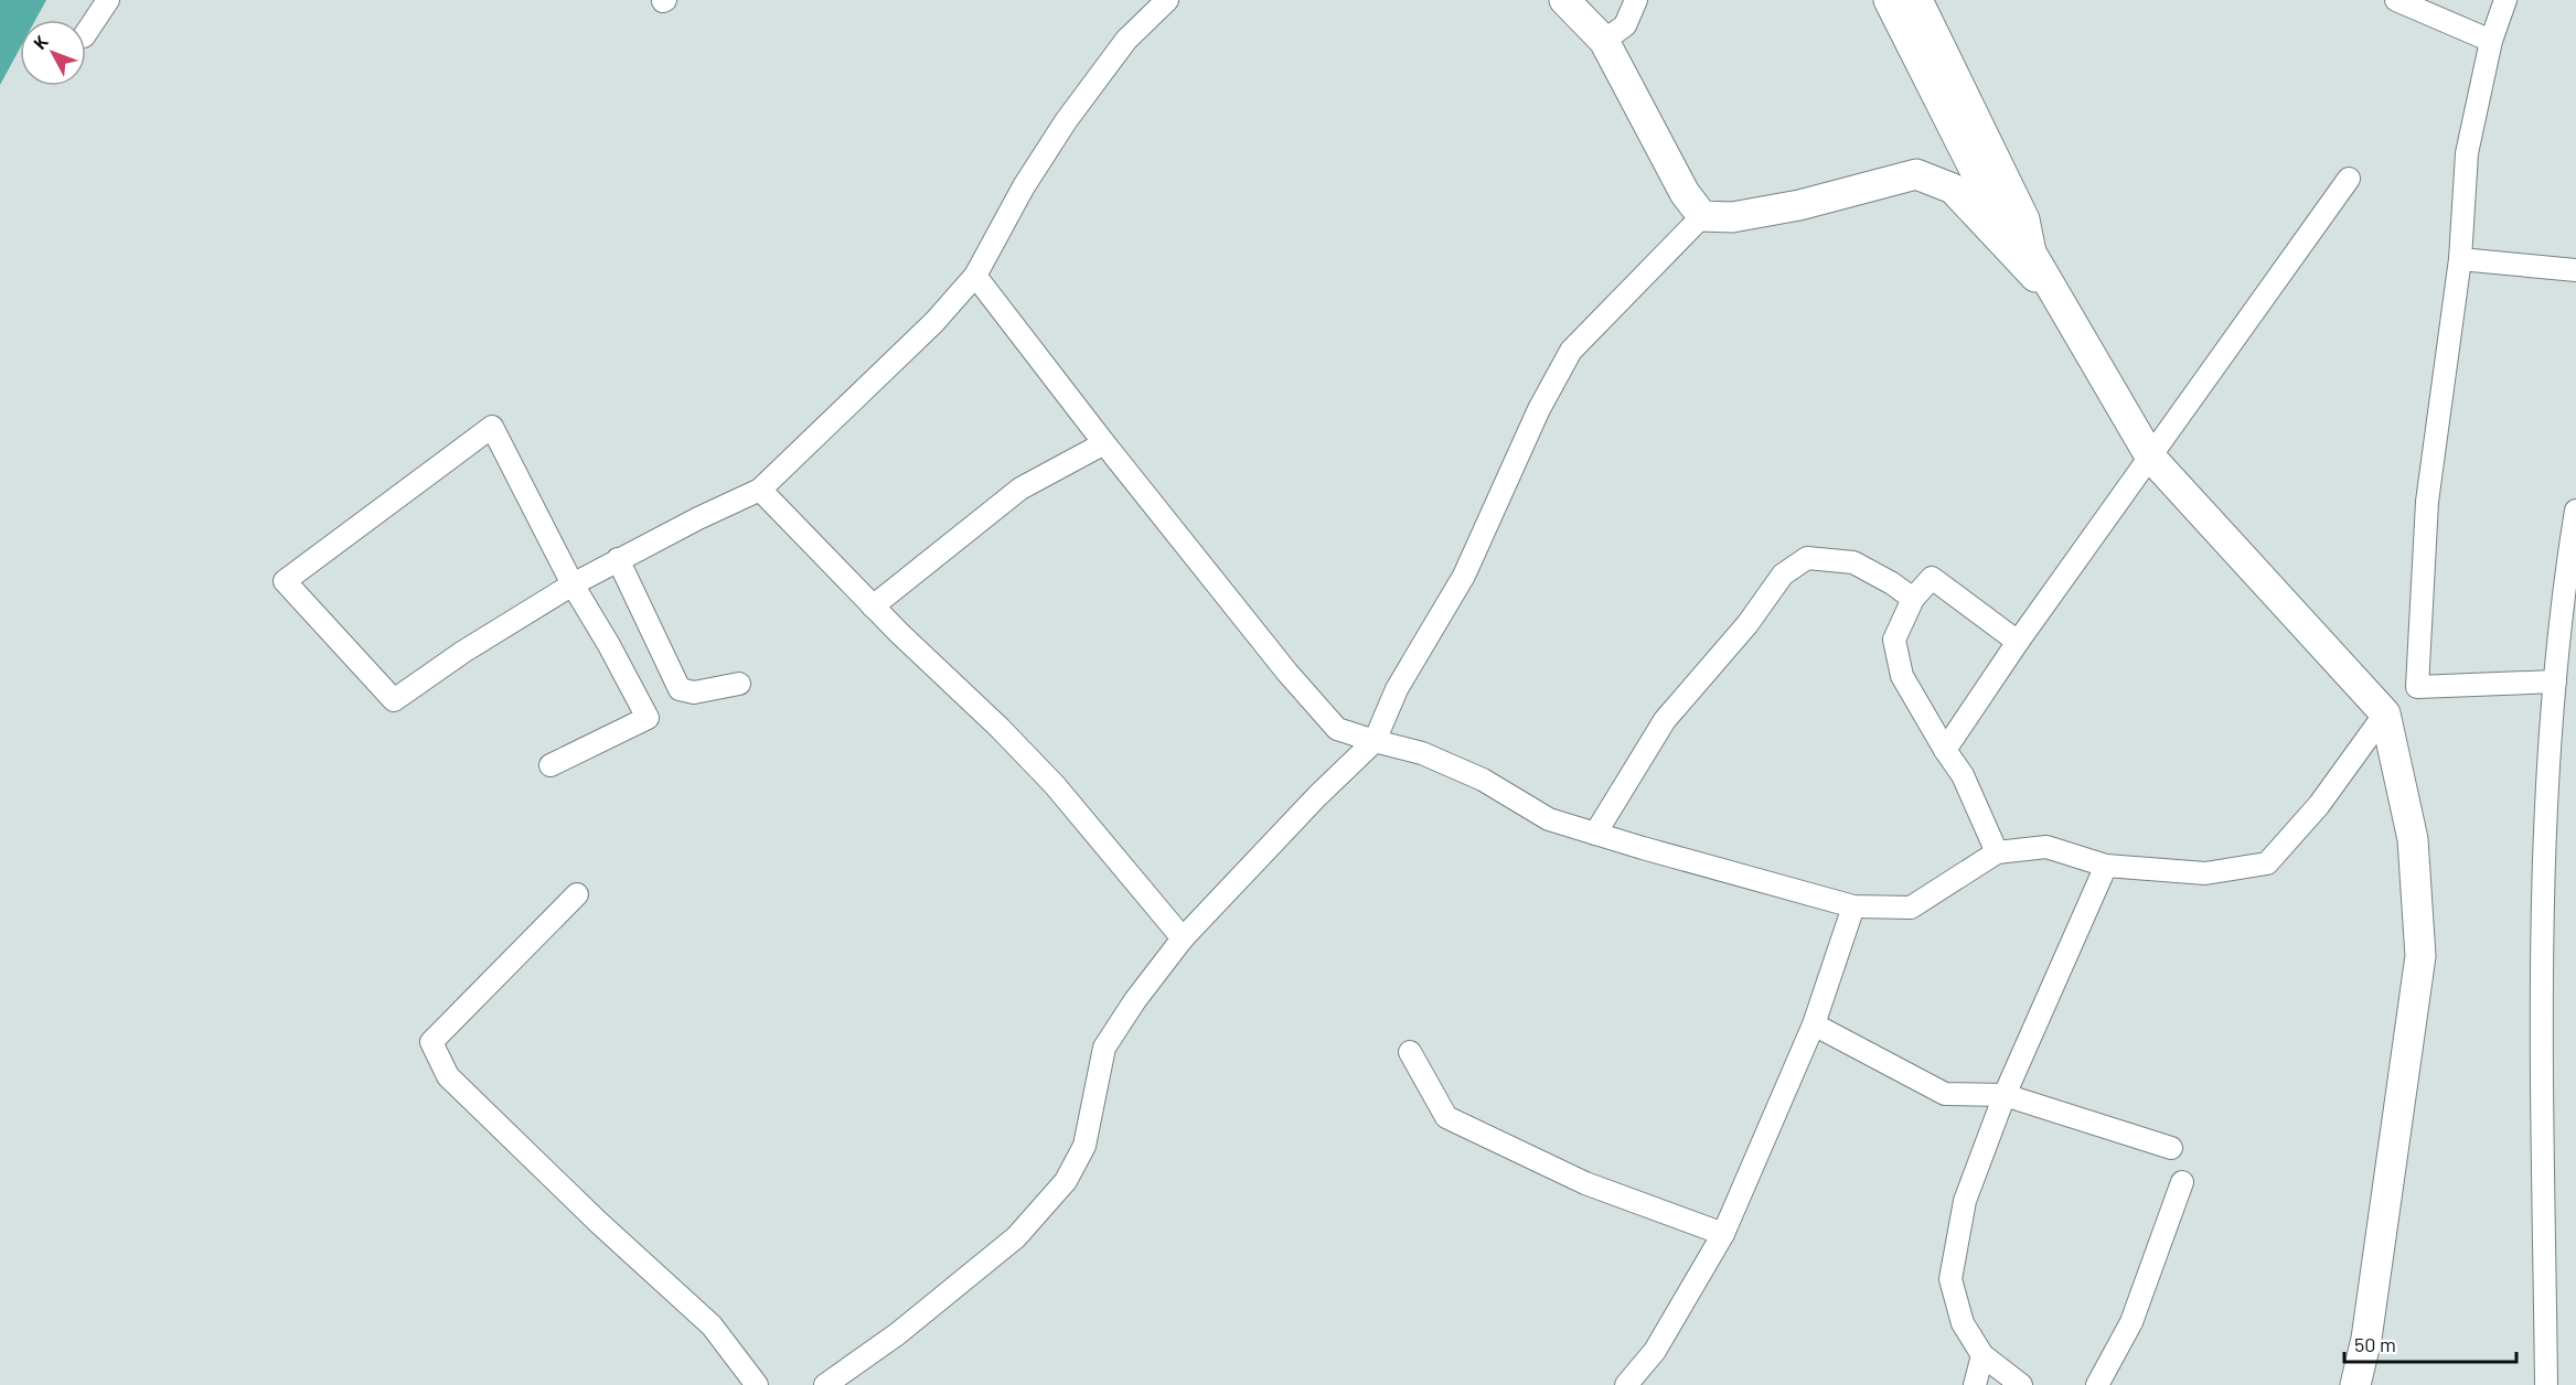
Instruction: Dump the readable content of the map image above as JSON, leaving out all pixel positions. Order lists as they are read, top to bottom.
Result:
{
  "scale_bar": "50 m",
  "north": "top left"
}
